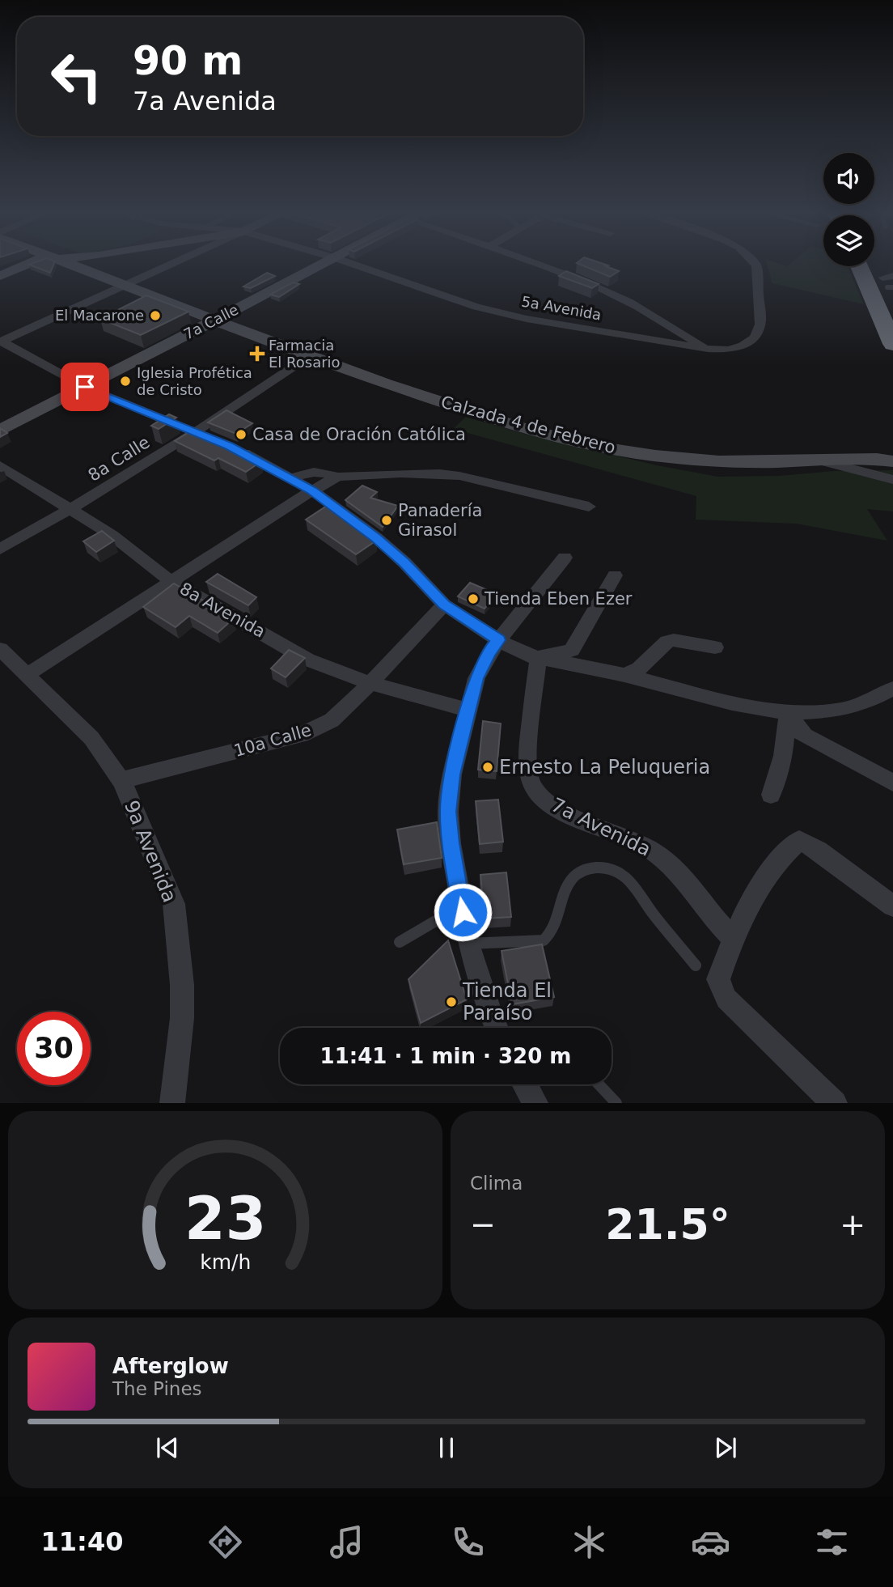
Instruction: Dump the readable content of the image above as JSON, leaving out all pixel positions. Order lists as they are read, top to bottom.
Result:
{
  "streets": {
    "street": [
      "5a Avenida",
      "7a Calle",
      "Calzada 4 de Febrero",
      "8a Calle",
      "8a Avenida",
      "10a Calle",
      "7a Avenida",
      "9a Avenida"
    ]
  },
  "crossings": [
    ["7a Calle", "Calzada 4 de Febrero"],
    ["Calzada 4 de Febrero", "8a Calle"],
    ["8a Calle", "8a Avenida"],
    ["8a Avenida", "10a Calle"],
    ["10a Calle", "9a Avenida"]
  ],
  "places": {
    "other": [
      "El Macarone",
      "Iglesia Profética de Cristo",
      "Casa de Oración Católica",
      "Panadería Girasol",
      "Tienda Eben Ezer",
      "Ernesto La Peluqueria",
      "Tienda El Paraíso"
    ],
    "health": ["Farmacia El Rosario"]
  },
  "page": {
    "turn": ["90 m", "7a Avenida"],
    "limit": "30",
    "trip": "11:41 · 1 min · 320 m",
    "tile": "Clima",
    "heat": ["−", "21.5°", "+"],
    "song": ["Afterglow", "The Pines"],
    "tabs": "11:40",
    "gauge": ["23", "km/h"]
  }
}
